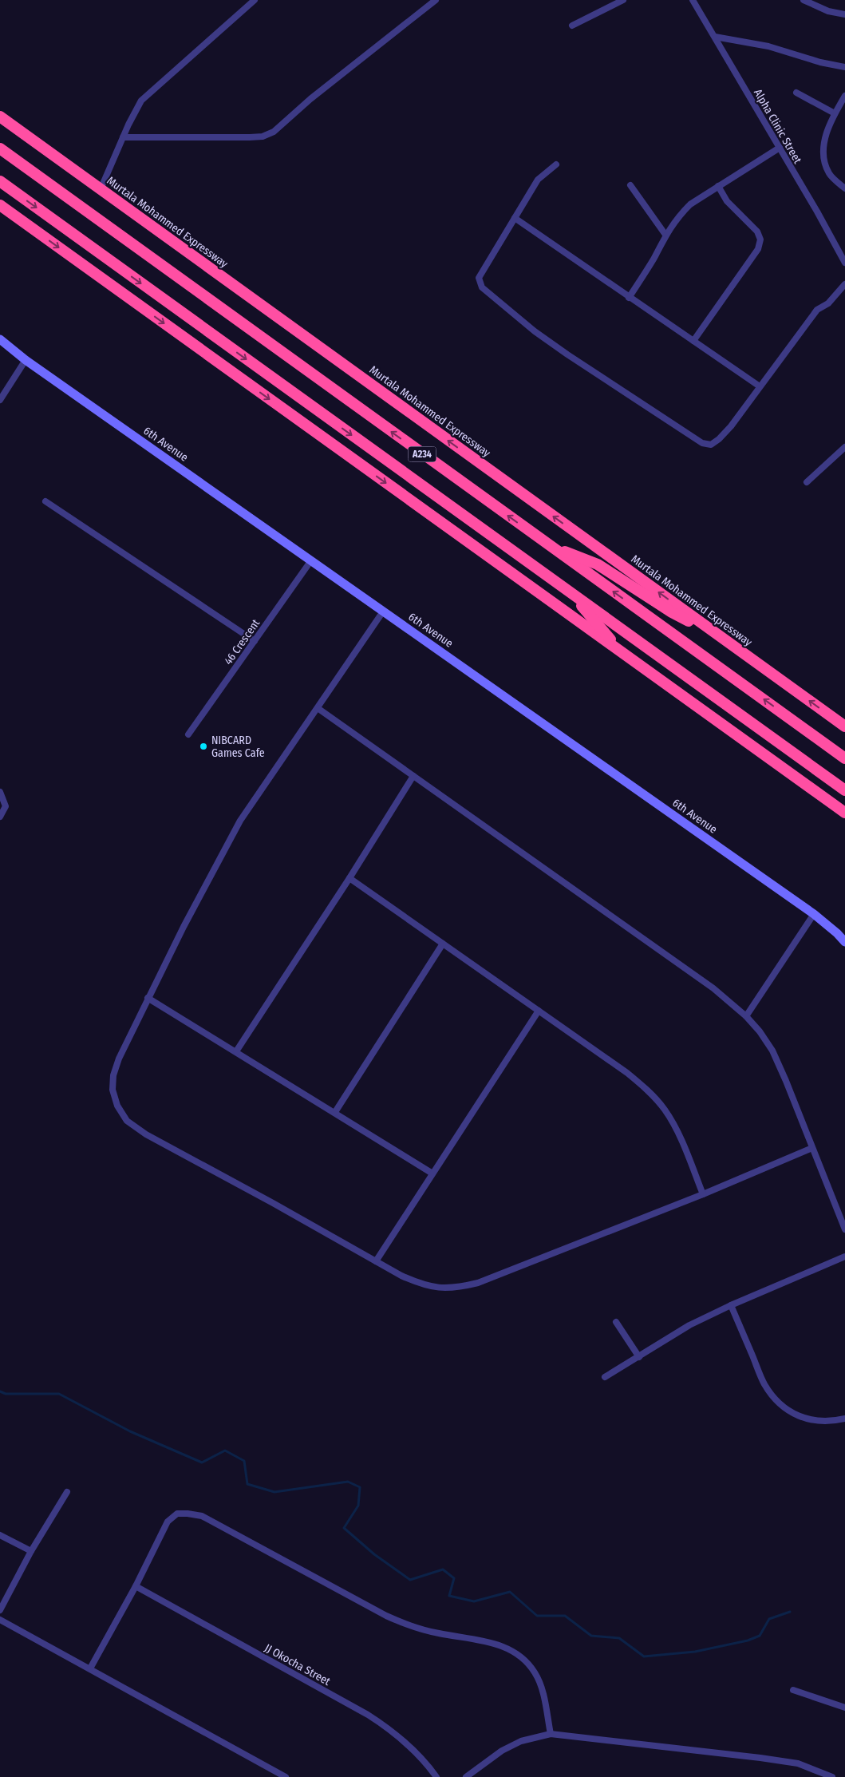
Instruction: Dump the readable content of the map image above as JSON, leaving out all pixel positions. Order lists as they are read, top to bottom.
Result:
{
  "streets": {
    "highway": ["Murtala Mohammed Expressway", "A234"],
    "street": [
      "Alpha Clinic Street",
      "6th Avenue",
      "46 Crescent",
      "JJ Okocha Street"
    ]
  },
  "crossings": [
    ["6th Avenue", "46 Crescent"]
  ],
  "places": ["NIBCARD Games Cafe"]
}
